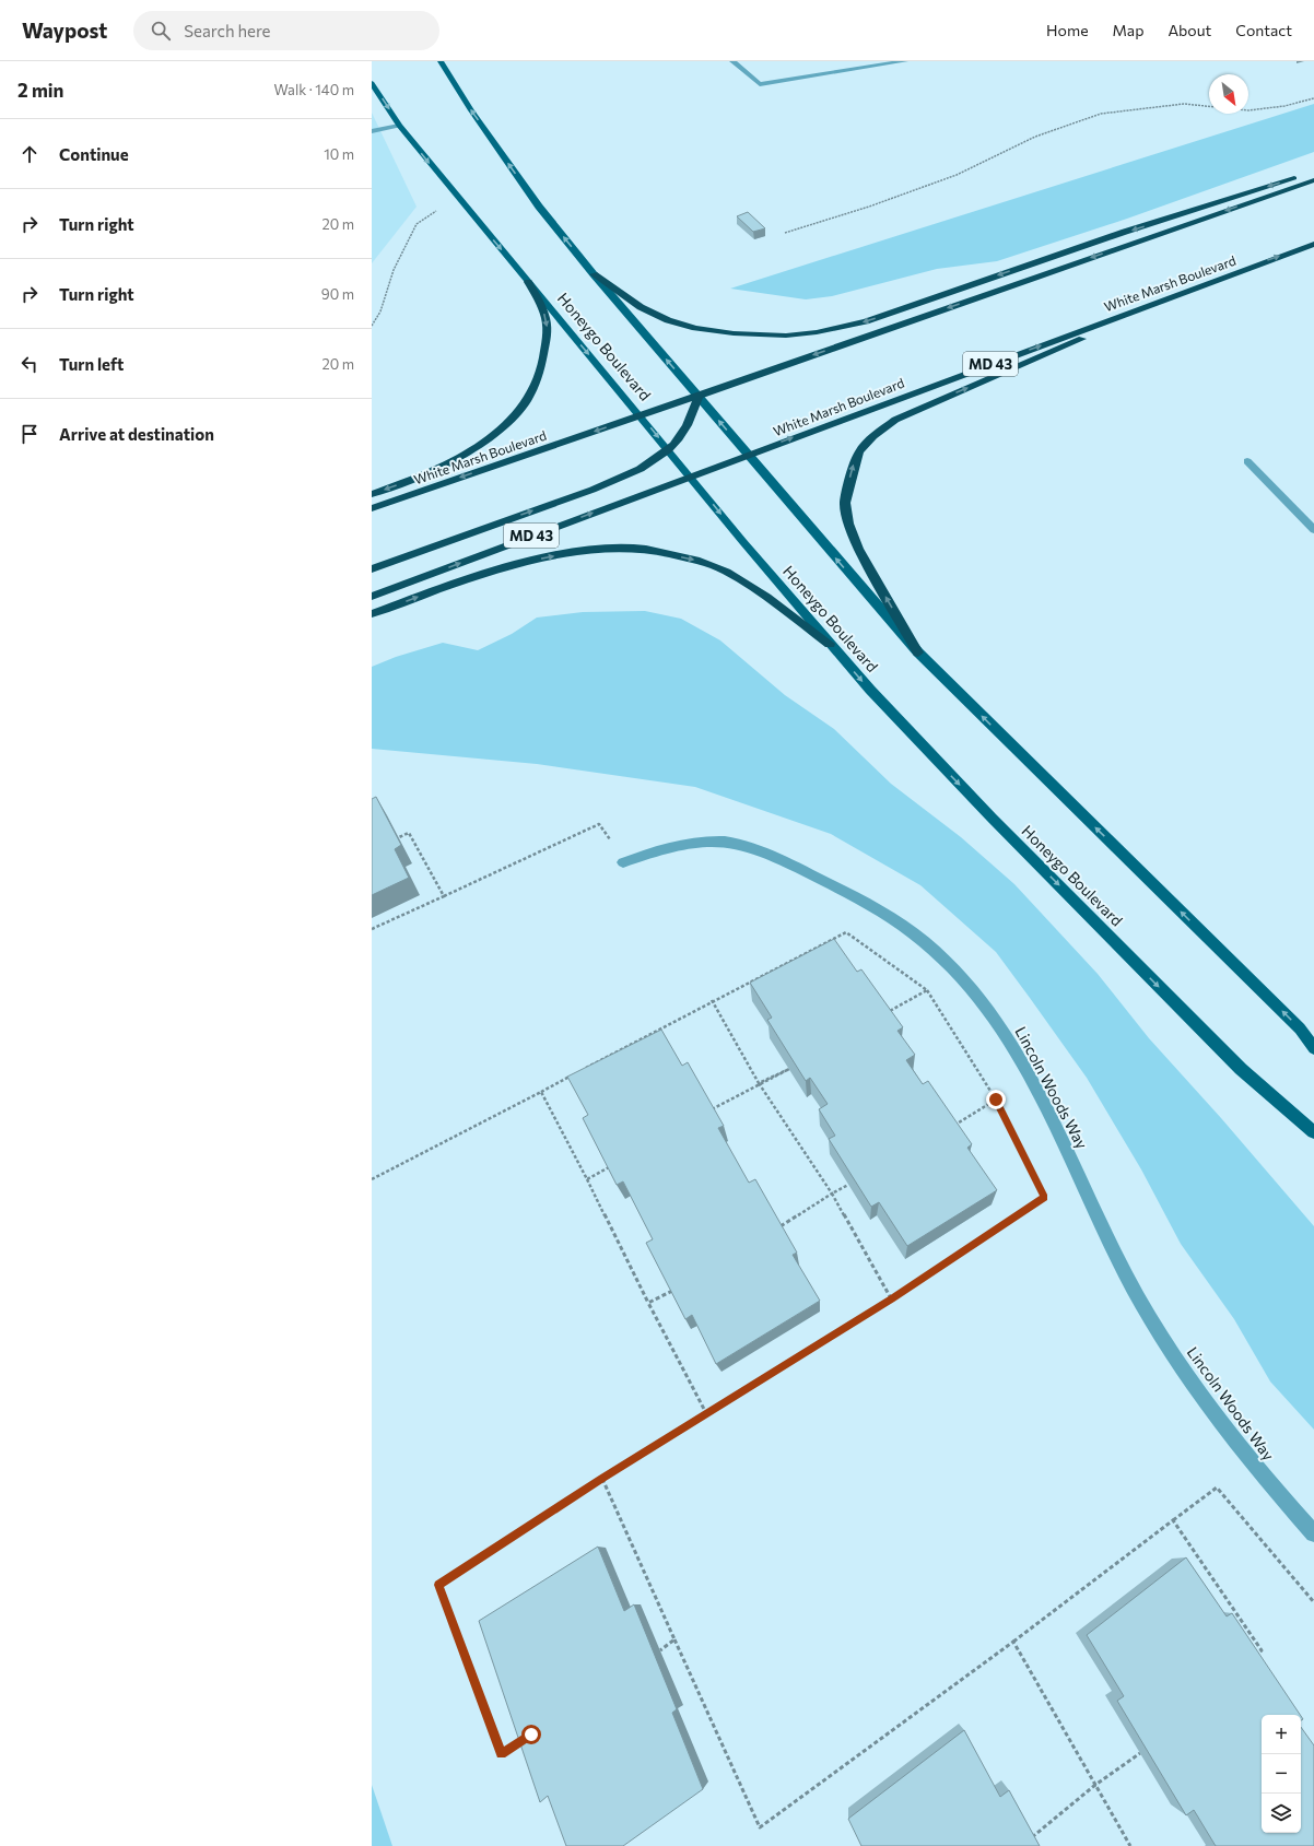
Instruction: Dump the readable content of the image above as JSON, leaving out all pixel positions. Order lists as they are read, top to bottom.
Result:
{
  "streets": {
    "highway": ["White Marsh Boulevard", "MD 43"],
    "main road": ["Honeygo Boulevard"],
    "street": ["Lincoln Woods Way"]
  },
  "crossings": [
    ["White Marsh Boulevard", "Honeygo Boulevard"]
  ],
  "north": "bottom right",
  "page": {
    "header": "Waypost",
    "search": "Search here",
    "nav": [
      "Home",
      "Map",
      "About",
      "Contact"
    ],
    "heading": ["2 min", "Walk · 140 m"],
    "list": [
      ["Continue", "10 m"],
      ["Turn right", "20 m"],
      ["Turn right", "90 m"],
      ["Turn left", "20 m"],
      "Arrive at destination"
    ],
    "map_buttons": ["+", "−"]
  }
}
